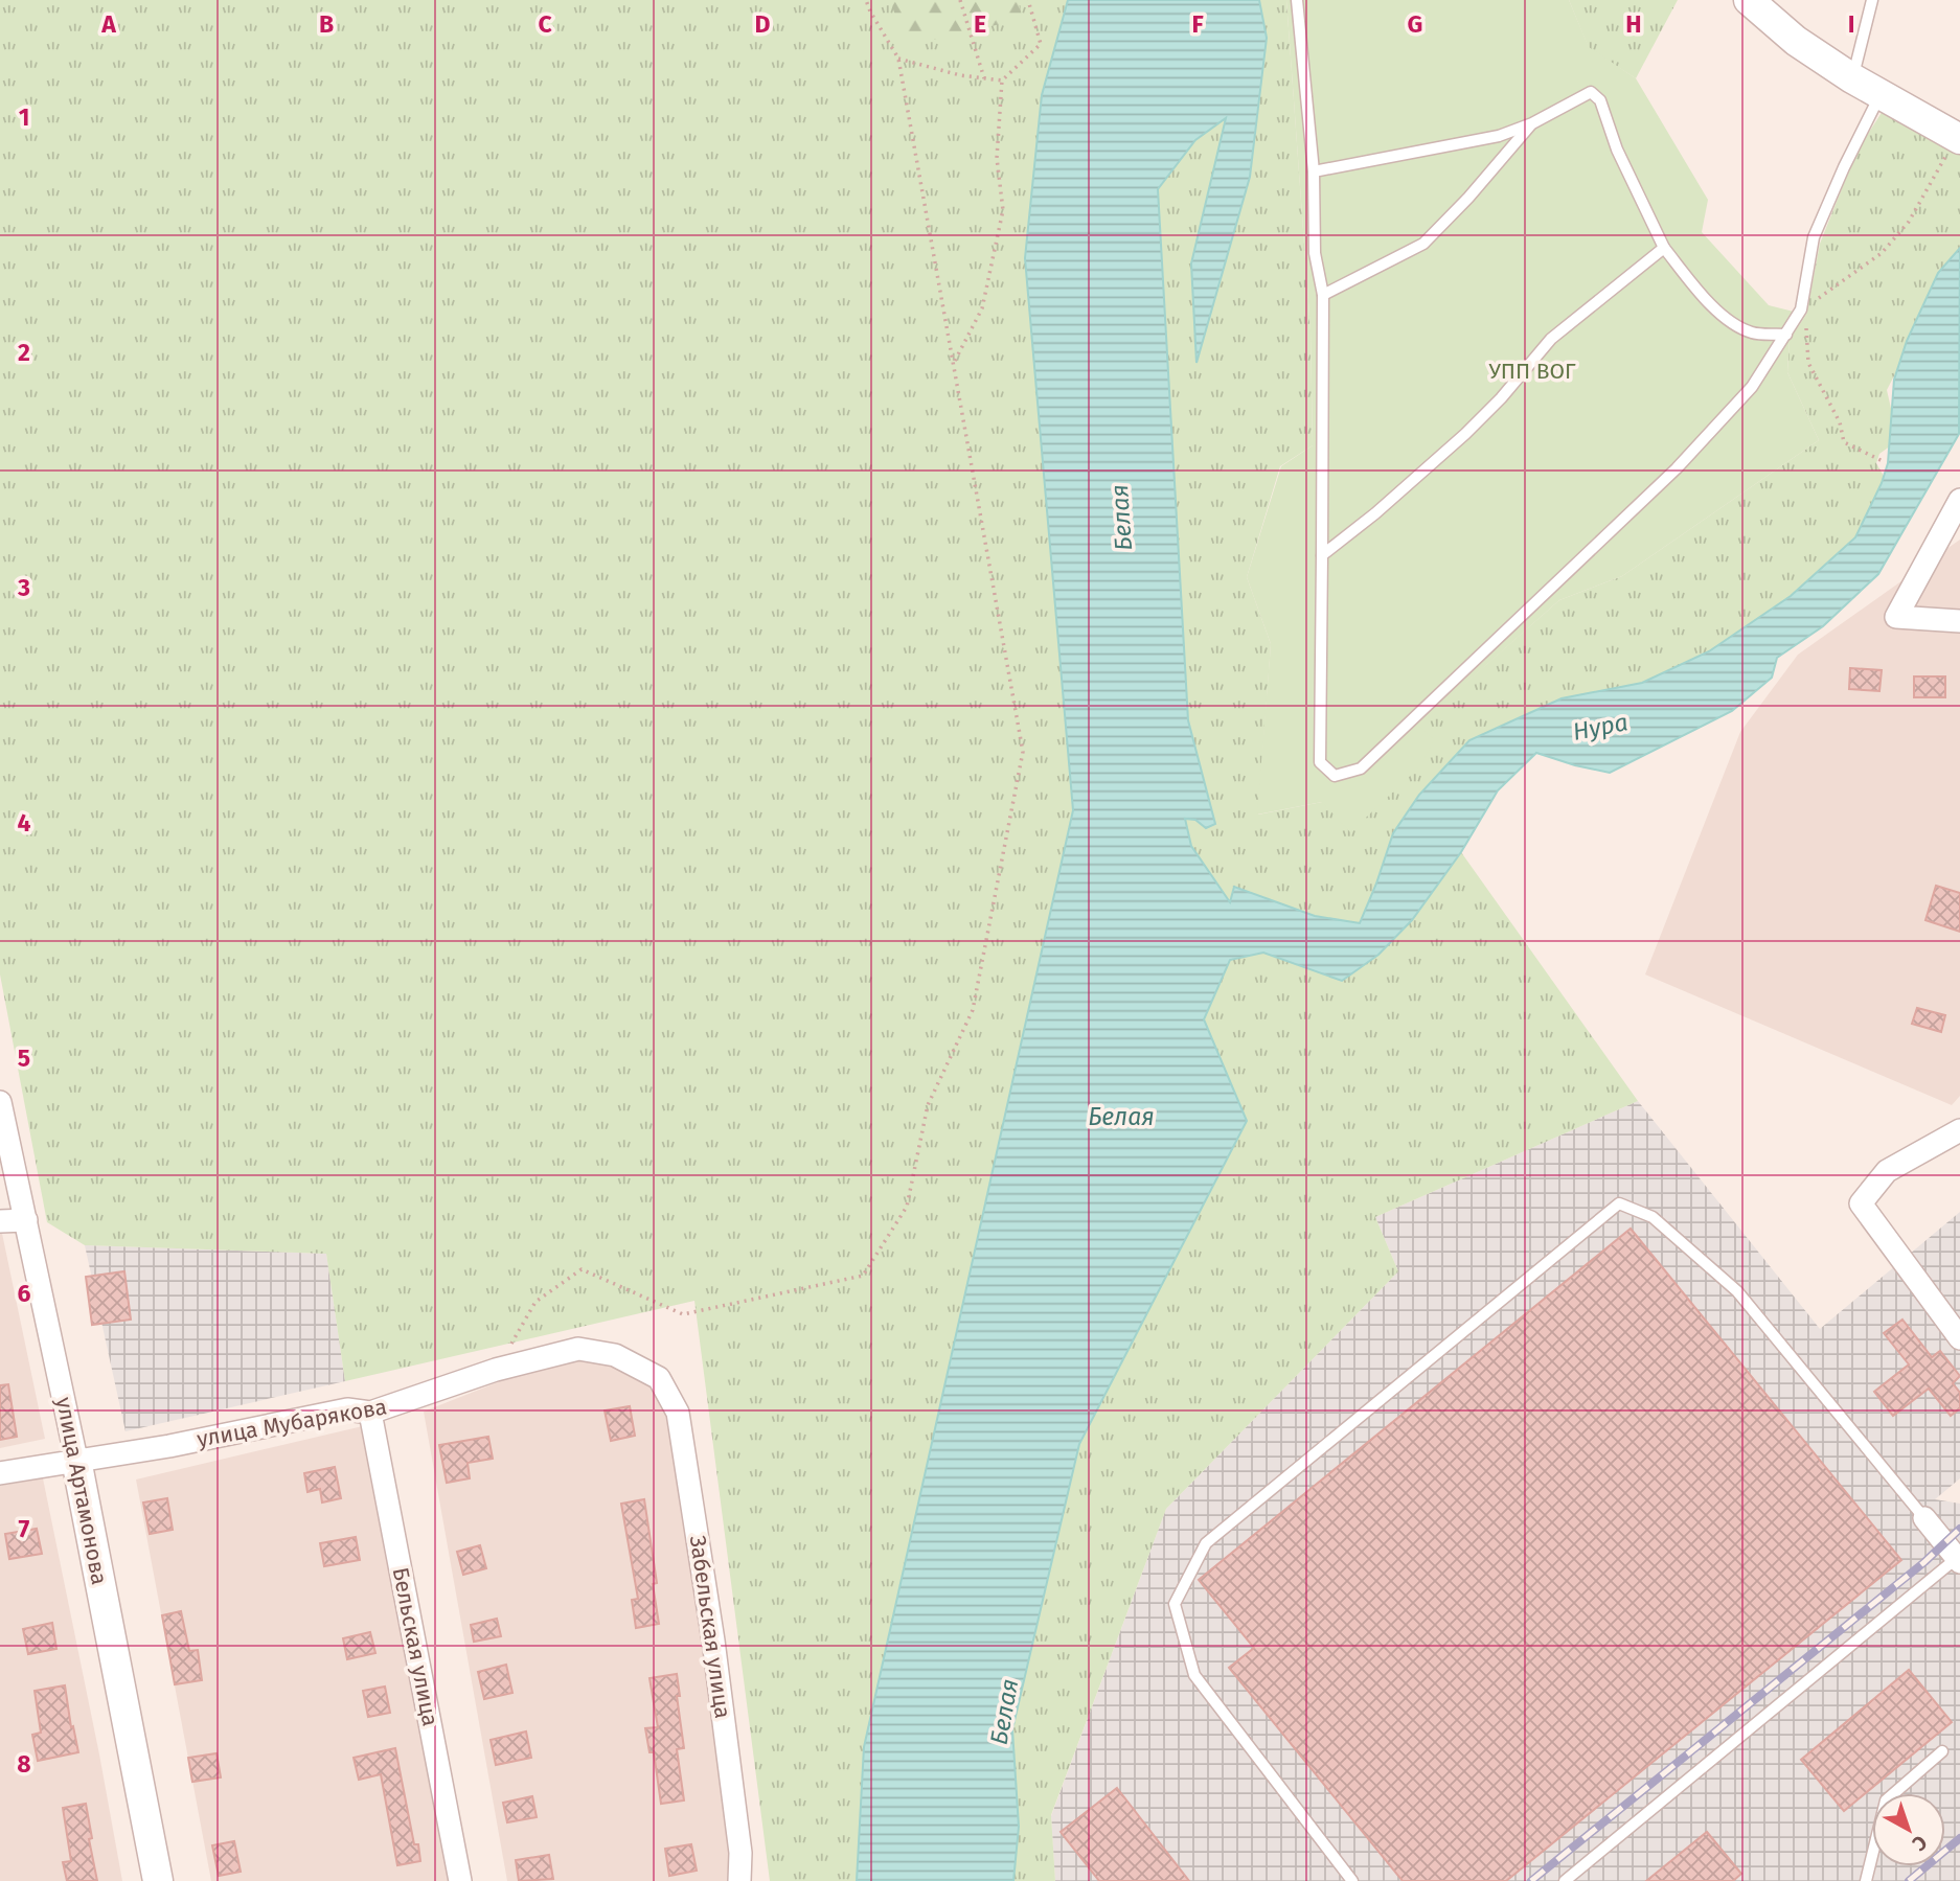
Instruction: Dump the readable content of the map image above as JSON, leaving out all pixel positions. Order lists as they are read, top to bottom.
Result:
{
  "streets": {
    "street": [
      "улица Мубарякова",
      "улица Артамонова",
      "Забельская улица",
      "Бельская улица"
    ]
  },
  "crossings": [
    ["улица Мубарякова", "улица Артамонова"],
    ["улица Мубарякова", "Забельская улица"],
    ["улица Мубарякова", "Бельская улица"]
  ],
  "water": ["Белая", "Нура"],
  "parks": ["УПП ВОГ"],
  "north": "bottom right",
  "grid": {
    "columns": [
      "A",
      "B",
      "C",
      "D",
      "E",
      "F",
      "G",
      "H",
      "I"
    ],
    "rows": [
      "1",
      "2",
      "3",
      "4",
      "5",
      "6",
      "7",
      "8"
    ]
  }
}
